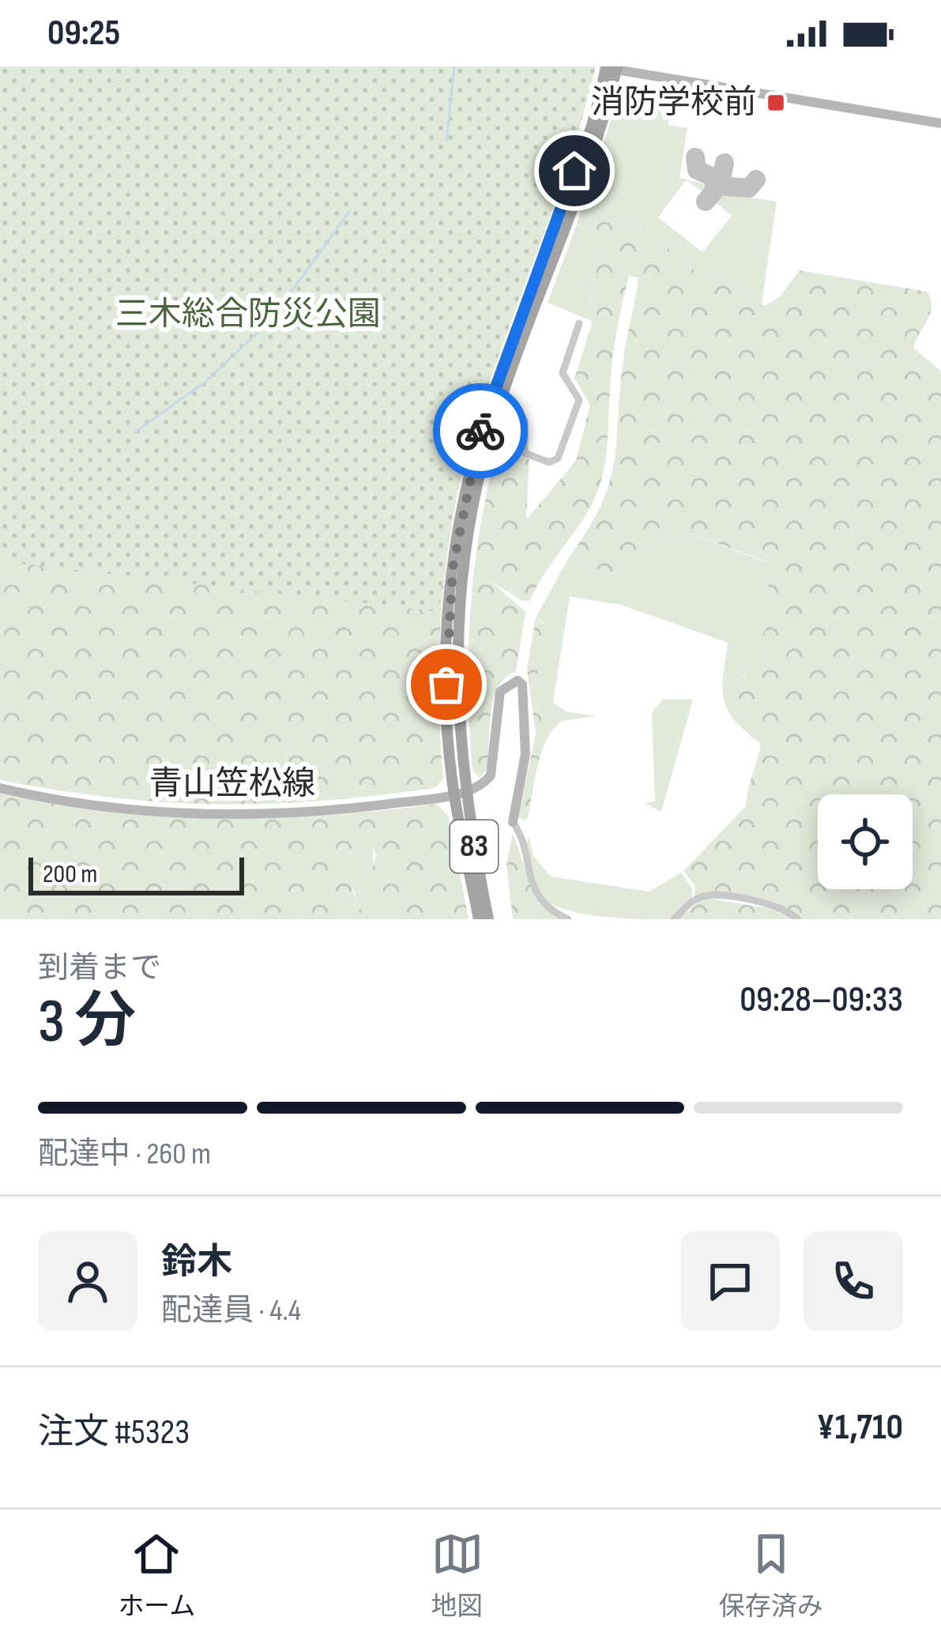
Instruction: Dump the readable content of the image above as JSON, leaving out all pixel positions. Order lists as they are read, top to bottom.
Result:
{
  "streets": {
    "main road": ["83"],
    "street": ["青山笠松線"]
  },
  "crossings": [
    ["青山笠松線", "83"]
  ],
  "parks": ["三木総合防災公園"],
  "places": {
    "transit": ["消防学校前"]
  },
  "scale_bar": "200 m",
  "page": {
    "status": "09:25",
    "scale": "200 m",
    "heading": ["3 分", "到着まで", "09:28–09:33"],
    "panel": [
      "鈴木",
      "配達員 · 4.4",
      "注文 #5323",
      "¥1,710"
    ],
    "bar": "配達中 · 260 m",
    "tabs": ["ホーム", "地図", "保存済み"]
  }
}
